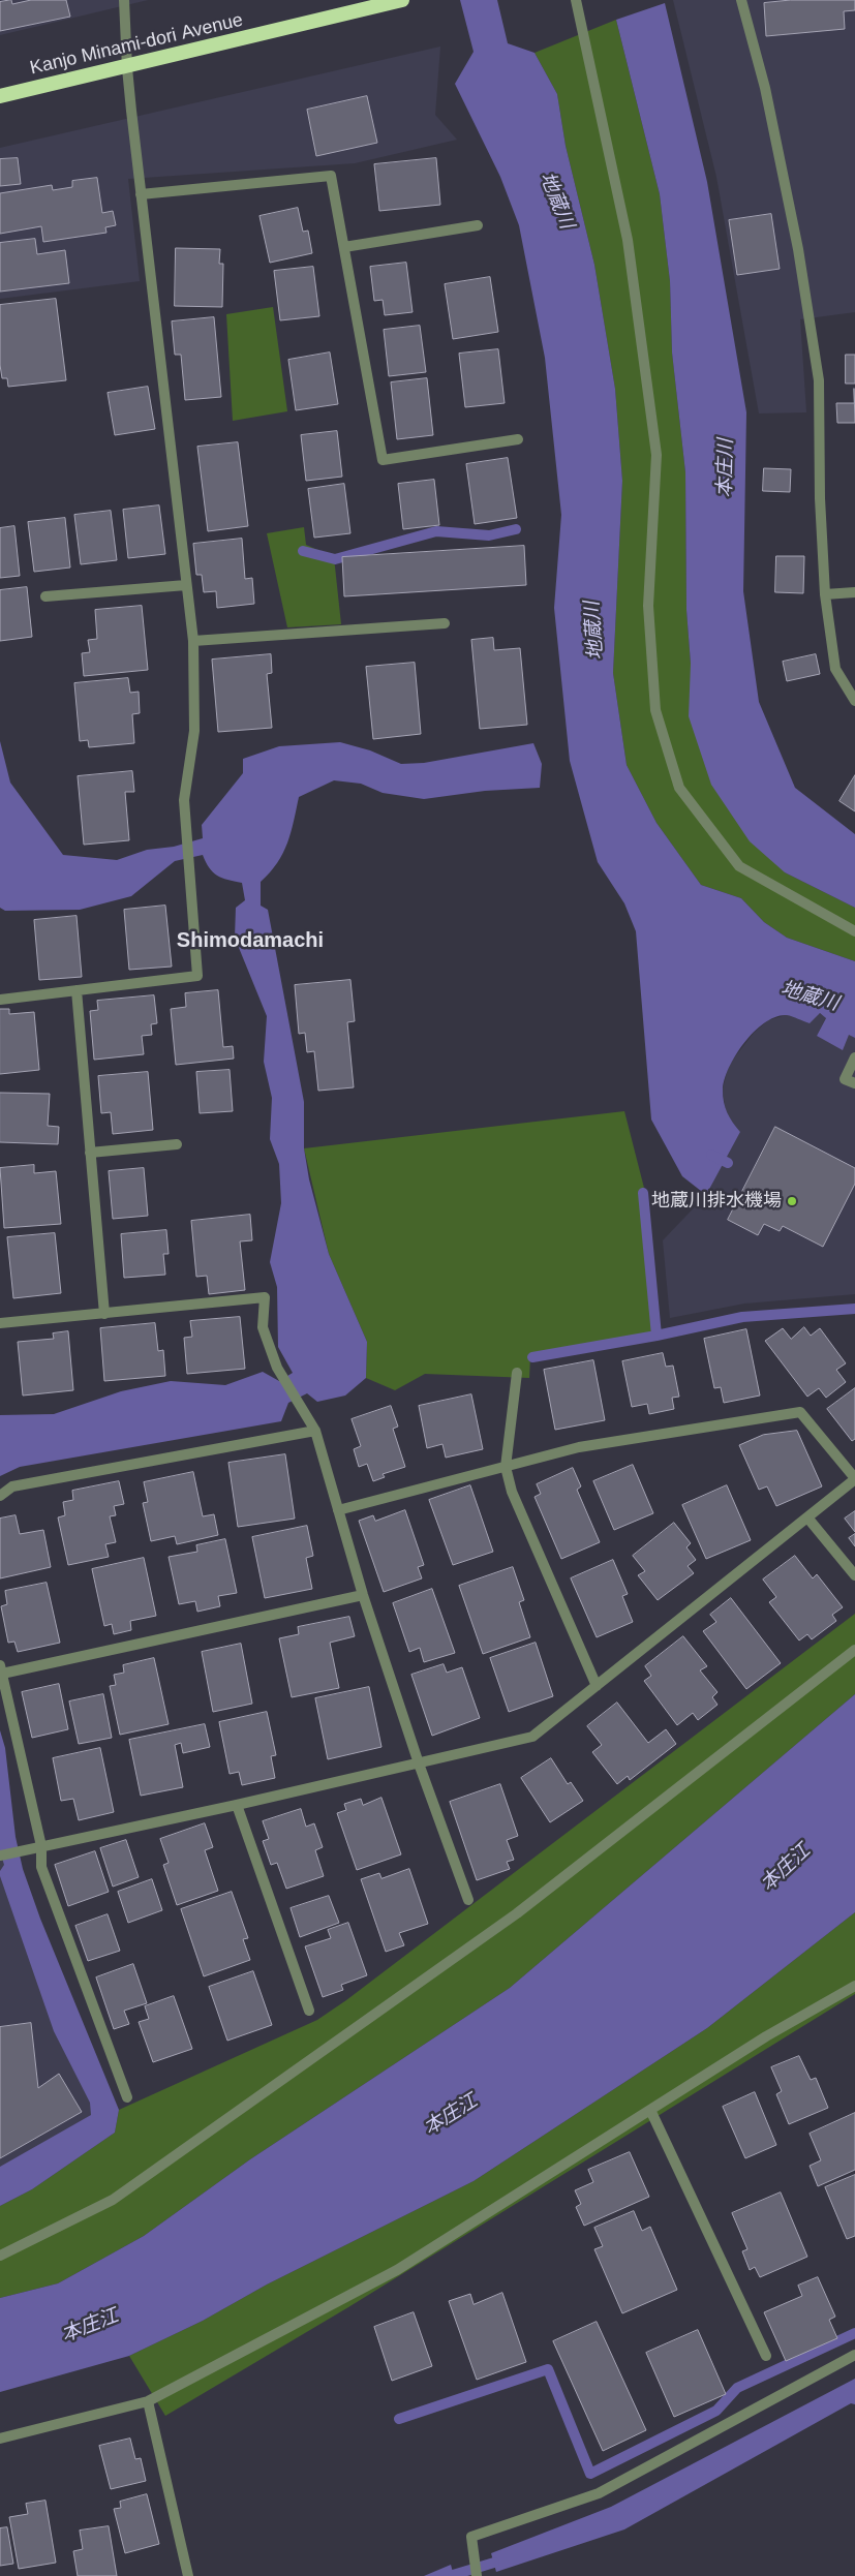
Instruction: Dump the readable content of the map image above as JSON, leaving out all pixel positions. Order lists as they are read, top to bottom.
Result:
{
  "streets": {
    "highway": ["Kanjo Minami-dori Avenue"]
  },
  "districts": ["Shimodamachi"],
  "water": ["地蔵川", "本庄川", "本庄江"],
  "places": ["地蔵川排水機場"]
}
